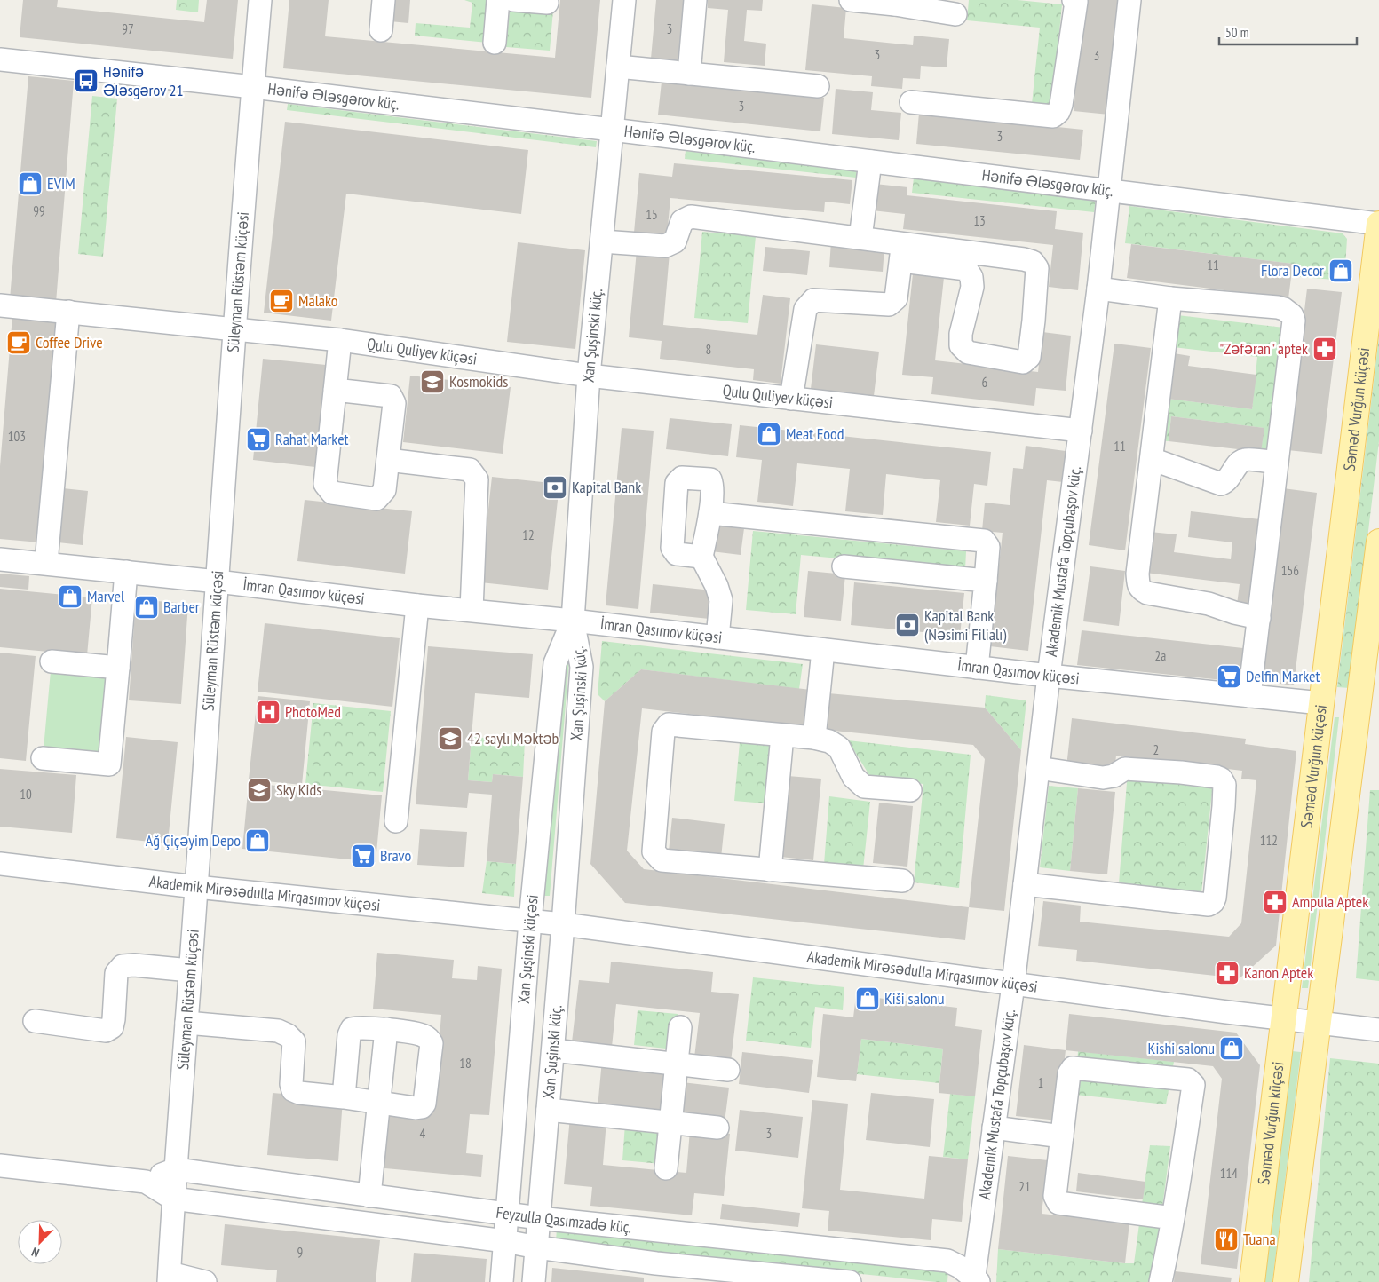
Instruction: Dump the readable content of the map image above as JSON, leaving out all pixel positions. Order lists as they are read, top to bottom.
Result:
{
  "streets": {
    "main road": ["Səməd Vurğun küçəsi"],
    "street": [
      "Hənifə Ələsgərov küç.",
      "Süleyman Rüstəm küçəsi",
      "Xan Şuşinski küç.",
      "Qulu Quliyev küçəsi",
      "Akademik Mustafa Topçubaşov küç.",
      "İmran Qasımov küçəsi",
      "Akademik Mirəsədulla Mirqasımov küçəsi",
      "Xan Şuşinski küçəsi",
      "Feyzulla Qasımzadə küç."
    ]
  },
  "crossings": [
    ["Hənifə Ələsgərov küç.", "Süleyman Rüstəm küçəsi"],
    ["Hənifə Ələsgərov küç.", "Xan Şuşinski küç."],
    ["Hənifə Ələsgərov küç.", "Səməd Vurğun küçəsi"],
    ["Hənifə Ələsgərov küç.", "Akademik Mustafa Topçubaşov küç."],
    ["Süleyman Rüstəm küçəsi", "Qulu Quliyev küçəsi"],
    ["Süleyman Rüstəm küçəsi", "İmran Qasımov küçəsi"],
    ["Süleyman Rüstəm küçəsi", "Akademik Mirəsədulla Mirqasımov küçəsi"],
    ["Süleyman Rüstəm küçəsi", "Feyzulla Qasımzadə küç."],
    ["Xan Şuşinski küç.", "Qulu Quliyev küçəsi"],
    ["Xan Şuşinski küç.", "İmran Qasımov küçəsi"],
    ["Xan Şuşinski küç.", "Akademik Mirəsədulla Mirqasımov küçəsi"],
    ["Xan Şuşinski küç.", "Xan Şuşinski küçəsi"],
    ["Xan Şuşinski küç.", "Feyzulla Qasımzadə küç."],
    ["Qulu Quliyev küçəsi", "Akademik Mustafa Topçubaşov küç."],
    ["Səməd Vurğun küçəsi", "İmran Qasımov küçəsi"],
    ["Səməd Vurğun küçəsi", "Akademik Mirəsədulla Mirqasımov küçəsi"],
    ["Akademik Mustafa Topçubaşov küç.", "İmran Qasımov küçəsi"],
    ["Akademik Mustafa Topçubaşov küç.", "Akademik Mirəsədulla Mirqasımov küçəsi"],
    ["Akademik Mustafa Topçubaşov küç.", "Feyzulla Qasımzadə küç."],
    ["İmran Qasımov küçəsi", "Xan Şuşinski küçəsi"],
    ["Akademik Mirəsədulla Mirqasımov küçəsi", "Xan Şuşinski küçəsi"],
    ["Xan Şuşinski küçəsi", "Feyzulla Qasımzadə küç."]
  ],
  "places": {
    "bus stop": ["Hənifə Ələsgərov 21"],
    "shop": [
      "EVIM",
      "Flora Decor",
      "Meat Food",
      "Marvel",
      "Barber",
      "Ağ Çiçəyim Depo",
      "Kiši salonu",
      "Kishi salonu"
    ],
    "cafe": ["Malako", "Coffee Drive"],
    "pharmacy": ["\"Zəfəran\" aptek", "Ampula Aptek", "Kanon Aptek"],
    "school or university": ["Kosmokids", "42 saylı Məktəb", "Sky Kids"],
    "supermarket": ["Rahat Market", "Delfin Market", "Bravo"],
    "bank": ["Kapital Bank", "Kapital Bank (Nəsimi Filialı)"],
    "hospital": ["PhotoMed"],
    "restaurant": ["Tuana"]
  },
  "house_numbers": [
    "97",
    "3",
    "3",
    "3",
    "3",
    "3",
    "99",
    "15",
    "13",
    "11",
    "8",
    "6",
    "103",
    "11",
    "12",
    "156",
    "2a",
    "2",
    "10",
    "112",
    "18",
    "1",
    "4",
    "3",
    "114",
    "21",
    "9"
  ],
  "scale_bar": "50 m",
  "north": "bottom left"
}
